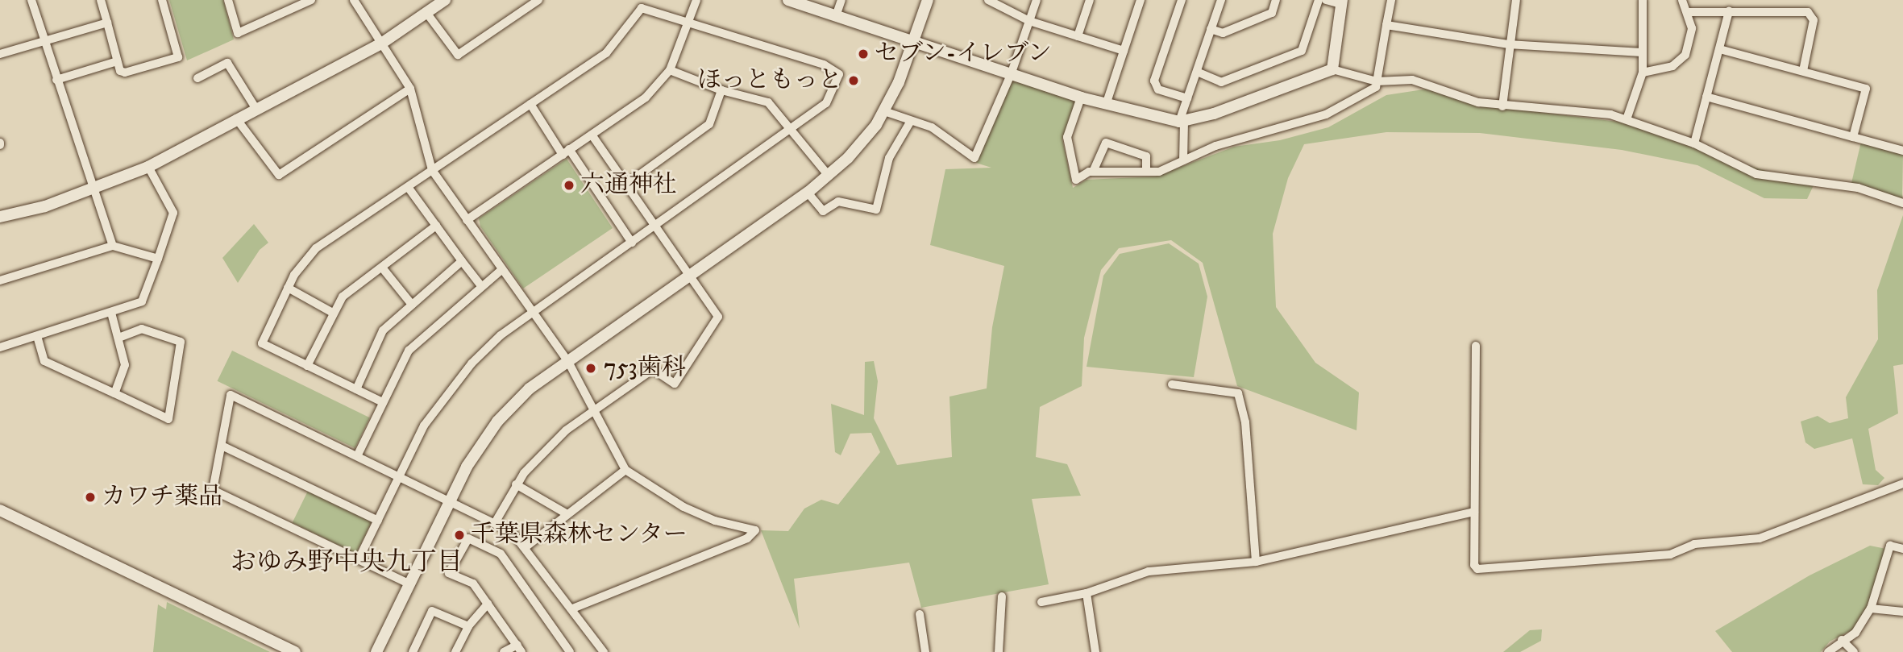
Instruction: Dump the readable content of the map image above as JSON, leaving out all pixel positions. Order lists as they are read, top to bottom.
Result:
{
  "districts": ["おゆみ野中央九丁目"],
  "places": [
    "セブン-イレブン",
    "ほっともっと",
    "六通神社",
    "753歯科",
    "カワチ薬品",
    "千葉県森林センター"
  ]
}
